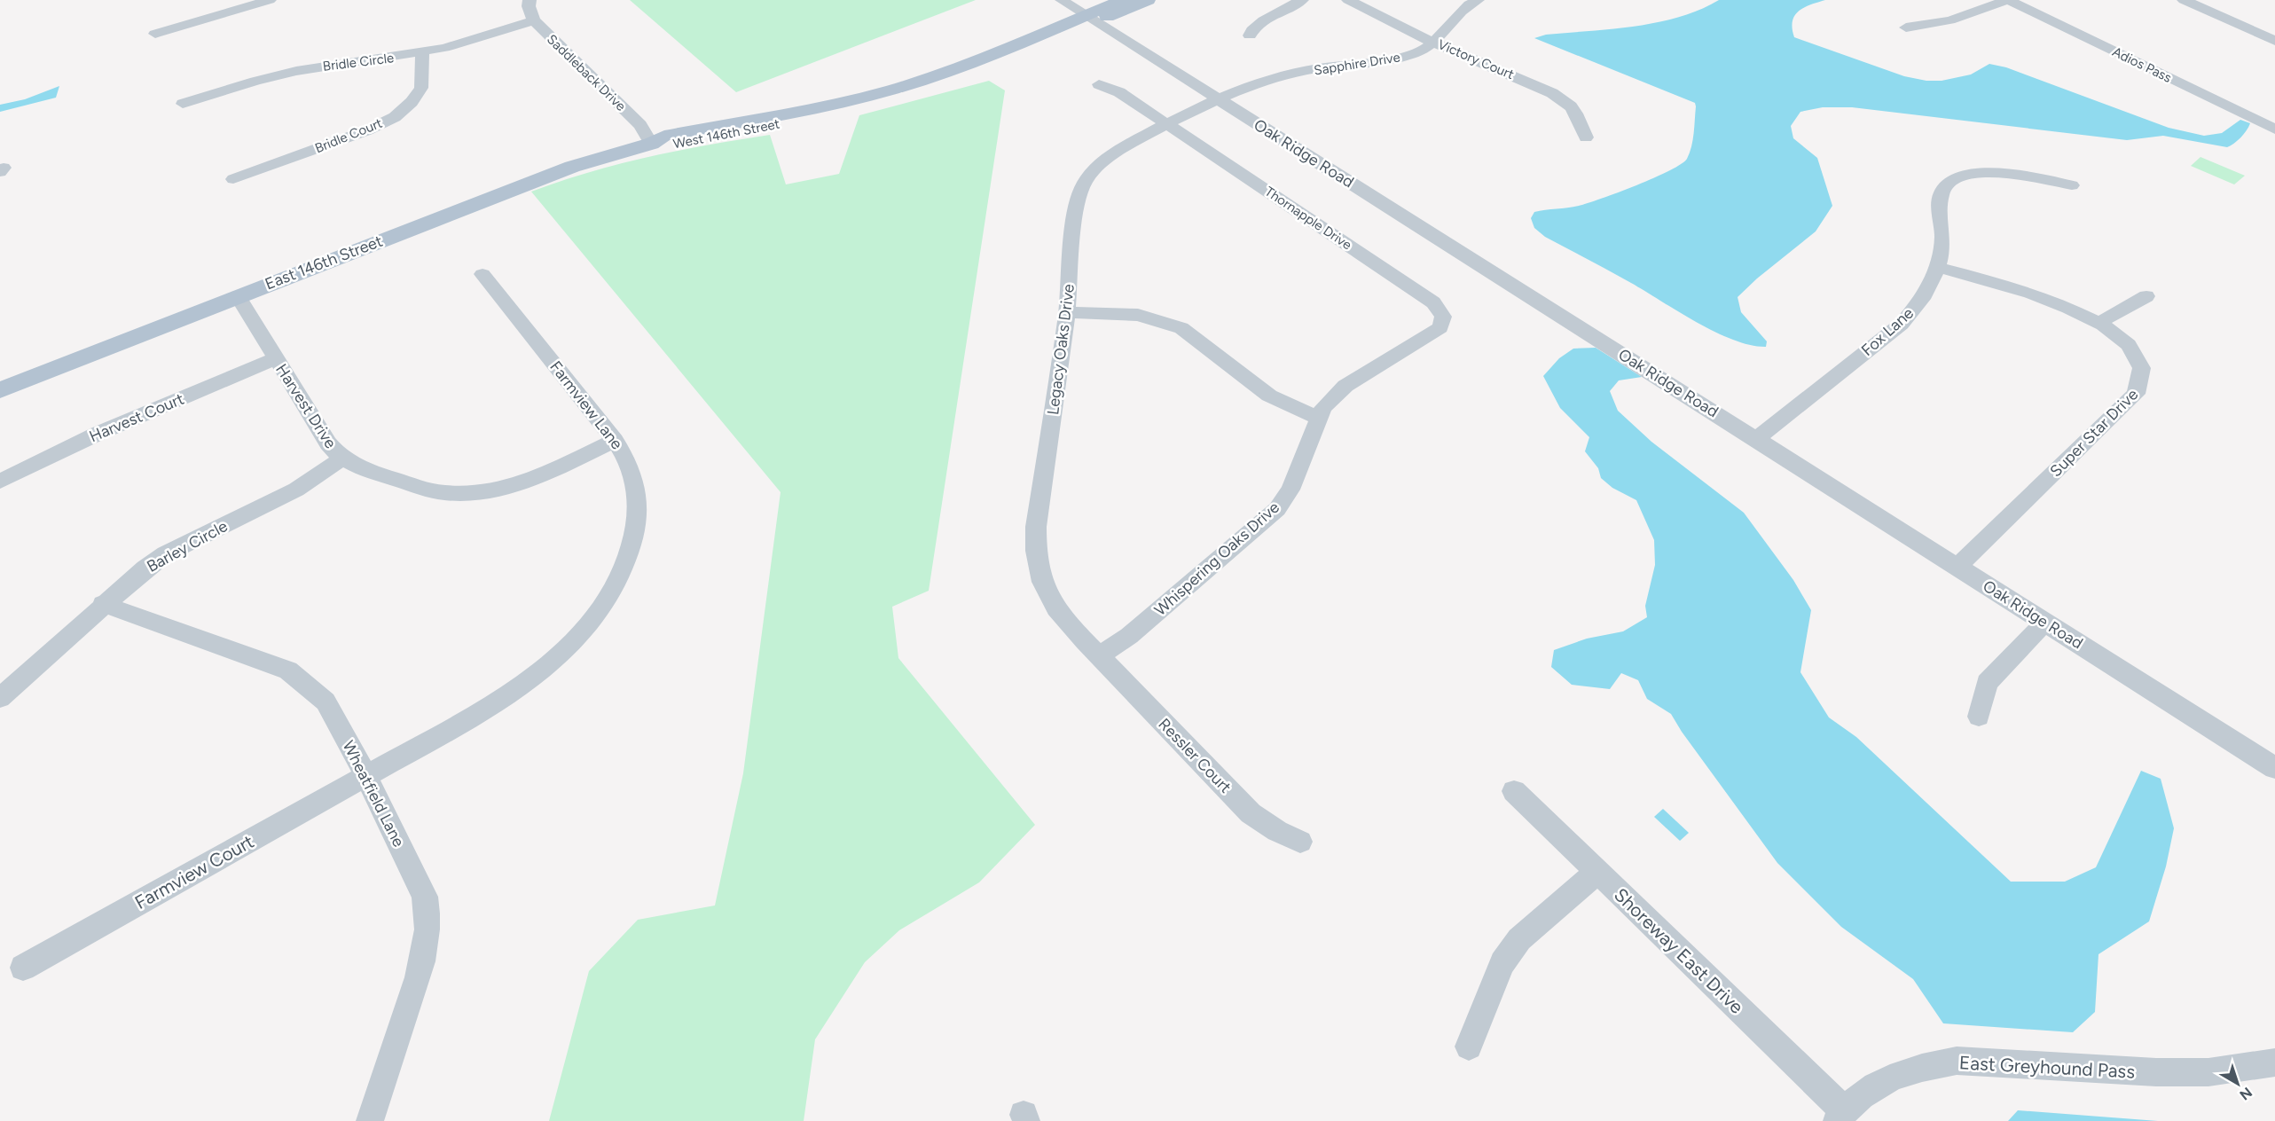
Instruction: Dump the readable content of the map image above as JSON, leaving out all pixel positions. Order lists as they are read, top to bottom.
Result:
{
  "streets": {
    "main road": ["West 146th Street", "East 146th Street"],
    "street": [
      "Victory Court",
      "Bridle Circle",
      "Sapphire Drive",
      "Adios Pass",
      "Saddleback Drive",
      "Bridle Court",
      "Oak Ridge Road",
      "Thornapple Drive",
      "Fox Lane",
      "Legacy Oaks Drive",
      "Farmview Lane",
      "Harvest Drive",
      "Harvest Court",
      "Super Star Drive",
      "Barley Circle",
      "Whispering Oaks Drive",
      "Ressler Court",
      "Wheatfield Lane",
      "Farmview Court",
      "Shoreway East Drive",
      "East Greyhound Pass"
    ]
  },
  "crossings": [
    ["Victory Court", "Sapphire Drive"],
    ["Bridle Circle", "Saddleback Drive"],
    ["Bridle Circle", "Bridle Court"],
    ["Sapphire Drive", "Oak Ridge Road"],
    ["Sapphire Drive", "Legacy Oaks Drive"],
    ["Saddleback Drive", "West 146th Street"],
    ["Saddleback Drive", "East 146th Street"],
    ["West 146th Street", "Oak Ridge Road"],
    ["West 146th Street", "East 146th Street"],
    ["Oak Ridge Road", "Fox Lane"],
    ["Oak Ridge Road", "Legacy Oaks Drive"],
    ["Oak Ridge Road", "Super Star Drive"],
    ["Thornapple Drive", "Legacy Oaks Drive"],
    ["Thornapple Drive", "Whispering Oaks Drive"],
    ["East 146th Street", "Harvest Drive"],
    ["Fox Lane", "Super Star Drive"],
    ["Legacy Oaks Drive", "Whispering Oaks Drive"],
    ["Legacy Oaks Drive", "Ressler Court"],
    ["Farmview Lane", "Harvest Drive"],
    ["Farmview Lane", "Wheatfield Lane"],
    ["Farmview Lane", "Farmview Court"],
    ["Harvest Drive", "Harvest Court"],
    ["Harvest Drive", "Barley Circle"],
    ["Barley Circle", "Wheatfield Lane"],
    ["Whispering Oaks Drive", "Ressler Court"],
    ["Wheatfield Lane", "Farmview Court"],
    ["Shoreway East Drive", "East Greyhound Pass"]
  ],
  "north": "bottom right"
}
